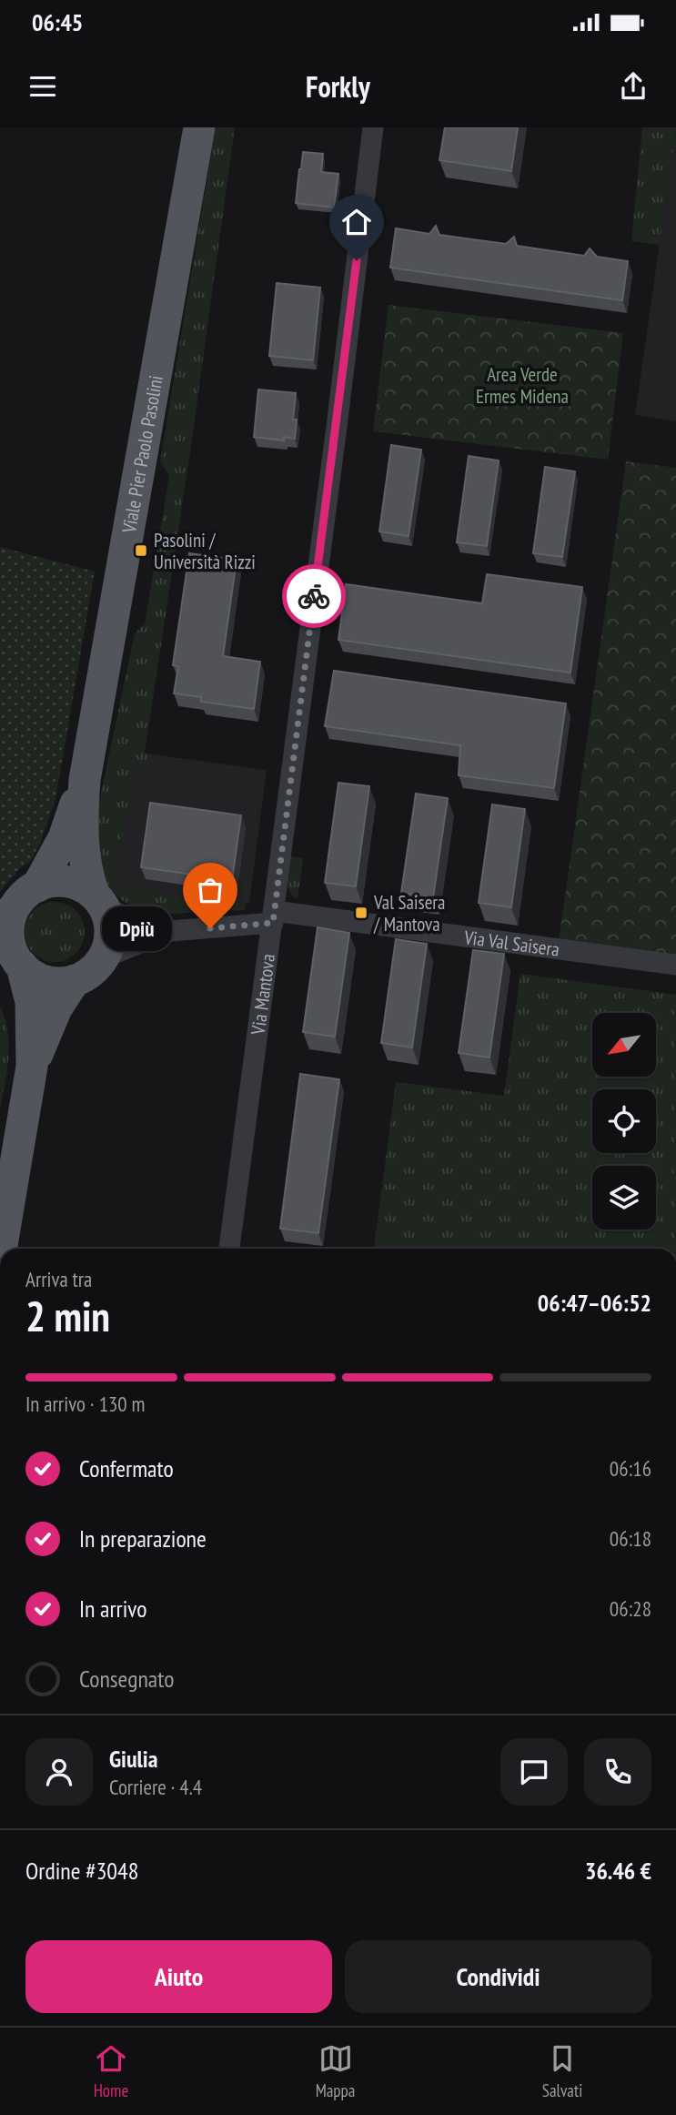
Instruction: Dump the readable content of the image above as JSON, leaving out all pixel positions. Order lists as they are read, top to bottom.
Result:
{
  "streets": {
    "main road": ["Viale Pier Paolo Pasolini"],
    "street": ["Via Val Saisera", "Via Mantova"]
  },
  "crossings": [
    ["Via Val Saisera", "Via Mantova"]
  ],
  "parks": ["Area Verde Ermes Midena"],
  "places": {
    "transit": ["Pasolini / Università Rizzi", "Val Saisera / Mantova"],
    "other": ["Dpiù"]
  },
  "north": "bottom left",
  "page": {
    "status": "06:45",
    "header": "Forkly",
    "bubble": "Dpiù",
    "heading": ["2 min", "Arriva tra", "06:47–06:52"],
    "panel": [
      "Giulia",
      "Corriere · 4.4",
      "Ordine #3048",
      "36.46 €"
    ],
    "bar": "In arrivo · 130 m",
    "list": [
      ["Confermato", "06:16"],
      ["In preparazione", "06:18"],
      ["In arrivo", "06:28"],
      "Consegnato"
    ],
    "buttons": ["Aiuto", "Condividi"],
    "tabs": ["Home", "Mappa", "Salvati"]
  }
}
